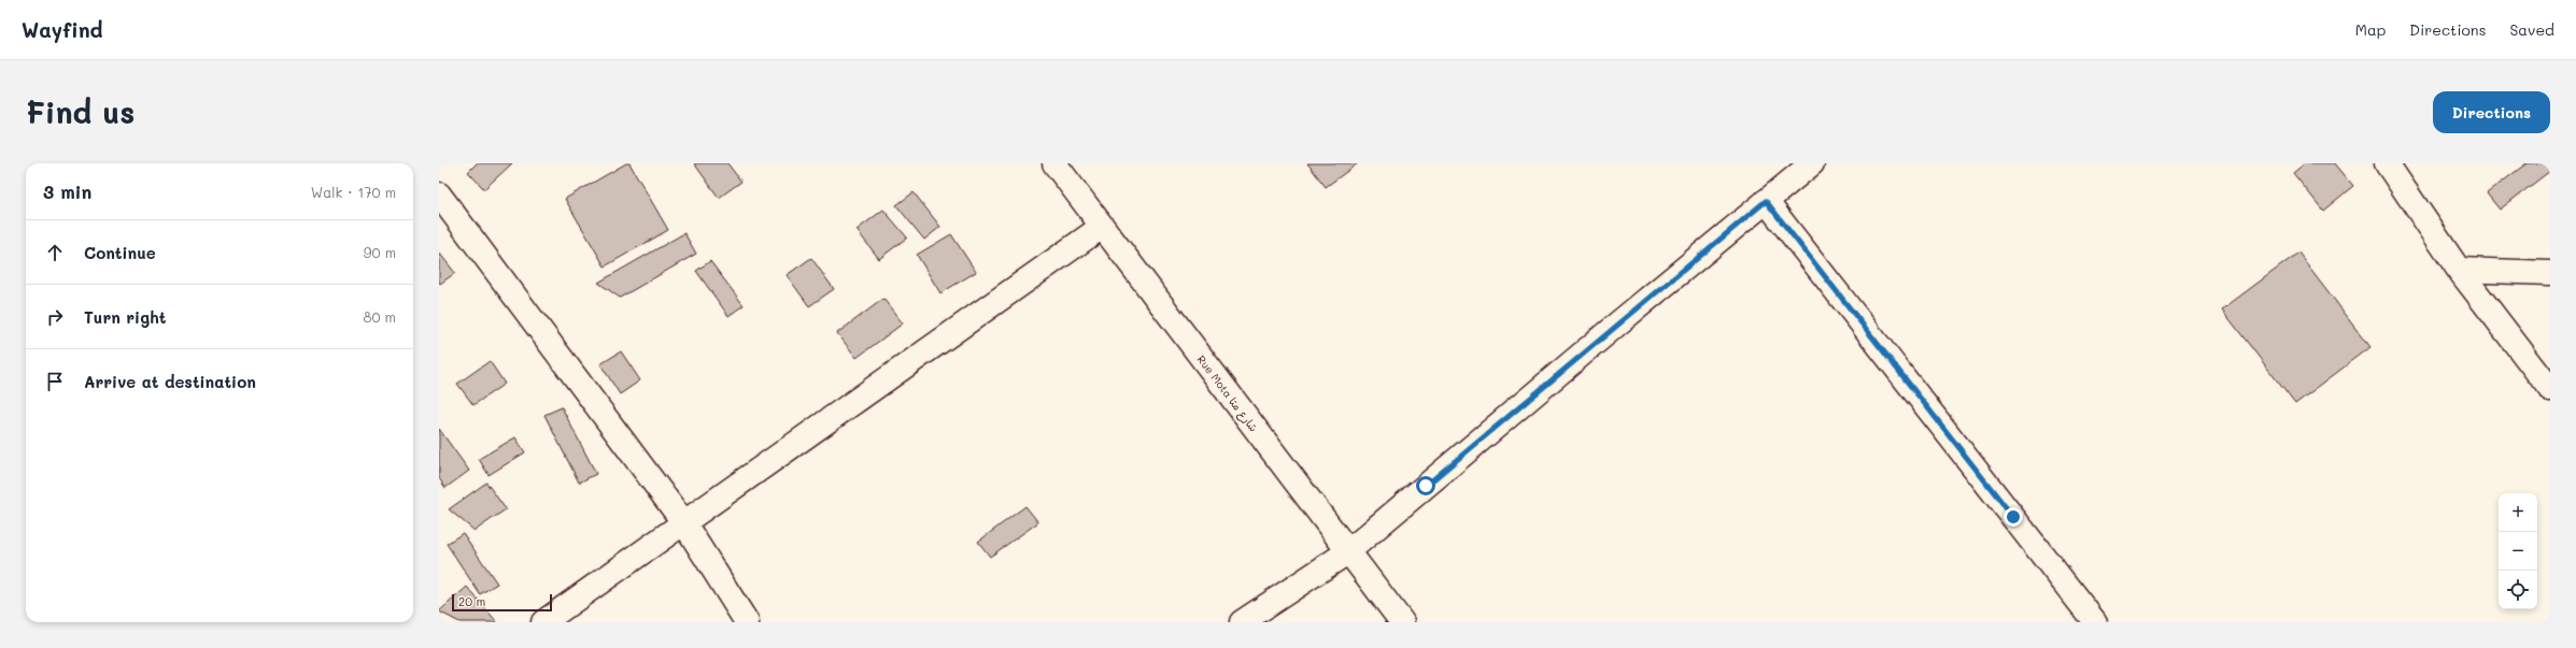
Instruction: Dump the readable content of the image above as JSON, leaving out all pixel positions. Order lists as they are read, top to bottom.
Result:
{
  "streets": {
    "main road": ["Rue Mota شارع متا"]
  },
  "scale_bar": "20 m",
  "page": {
    "header": "Wayfind",
    "nav": ["Map", "Directions", "Saved"],
    "buttons": "Directions",
    "title": "Find us",
    "heading": ["3 min", "Walk · 170 m"],
    "list": [
      ["Continue", "90 m"],
      ["Turn right", "80 m"],
      "Arrive at destination"
    ],
    "map_buttons": ["+", "−"],
    "scale": "20 m"
  }
}
